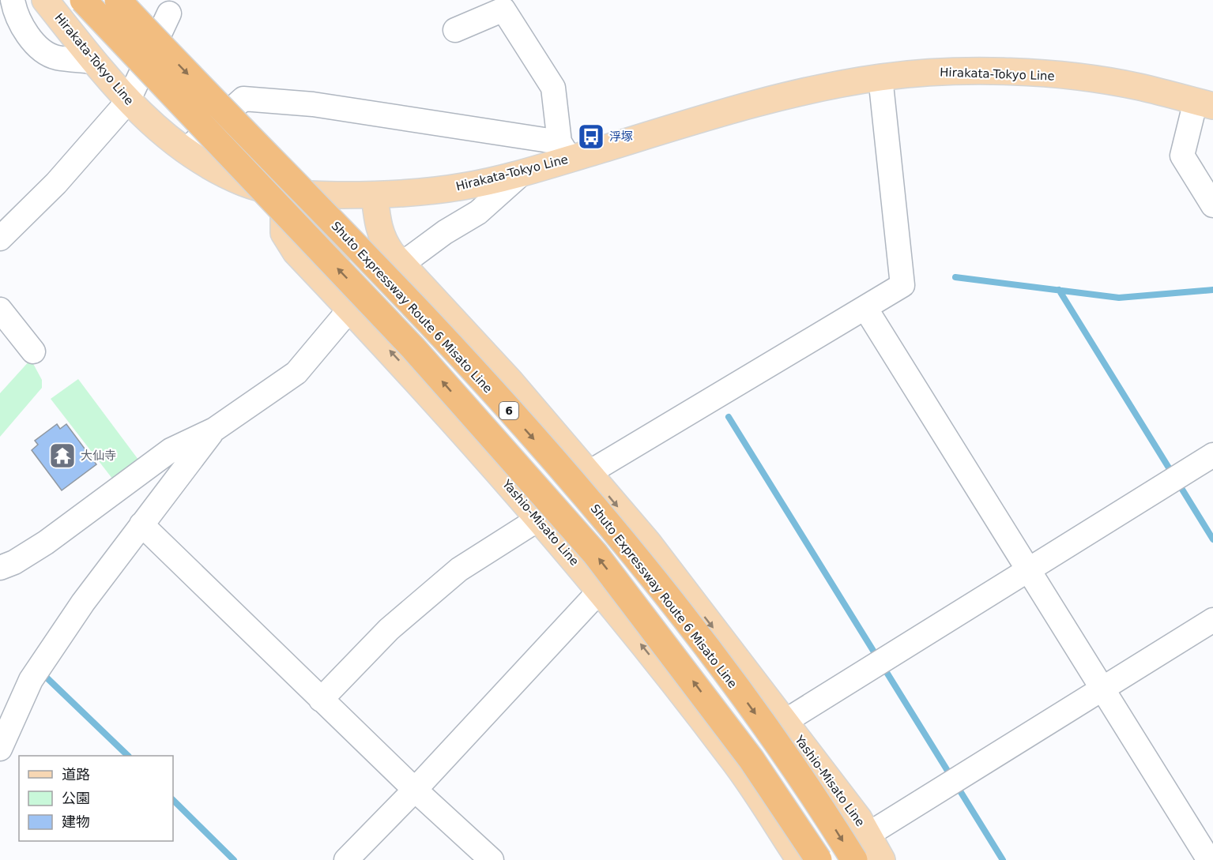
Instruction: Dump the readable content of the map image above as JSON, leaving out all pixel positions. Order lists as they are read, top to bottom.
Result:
{
  "streets": {
    "highway": ["Shuto Expressway Route 6 Misato Line", "6"],
    "main road": ["Hirakata-Tokyo Line", "Yashio-Misato Line"]
  },
  "crossings": [
    ["Hirakata-Tokyo Line", "Yashio-Misato Line"]
  ],
  "places": {
    "bus stop": ["浮塚"],
    "temple": ["大仙寺"]
  },
  "legend": ["道路", "公園", "建物"]
}
